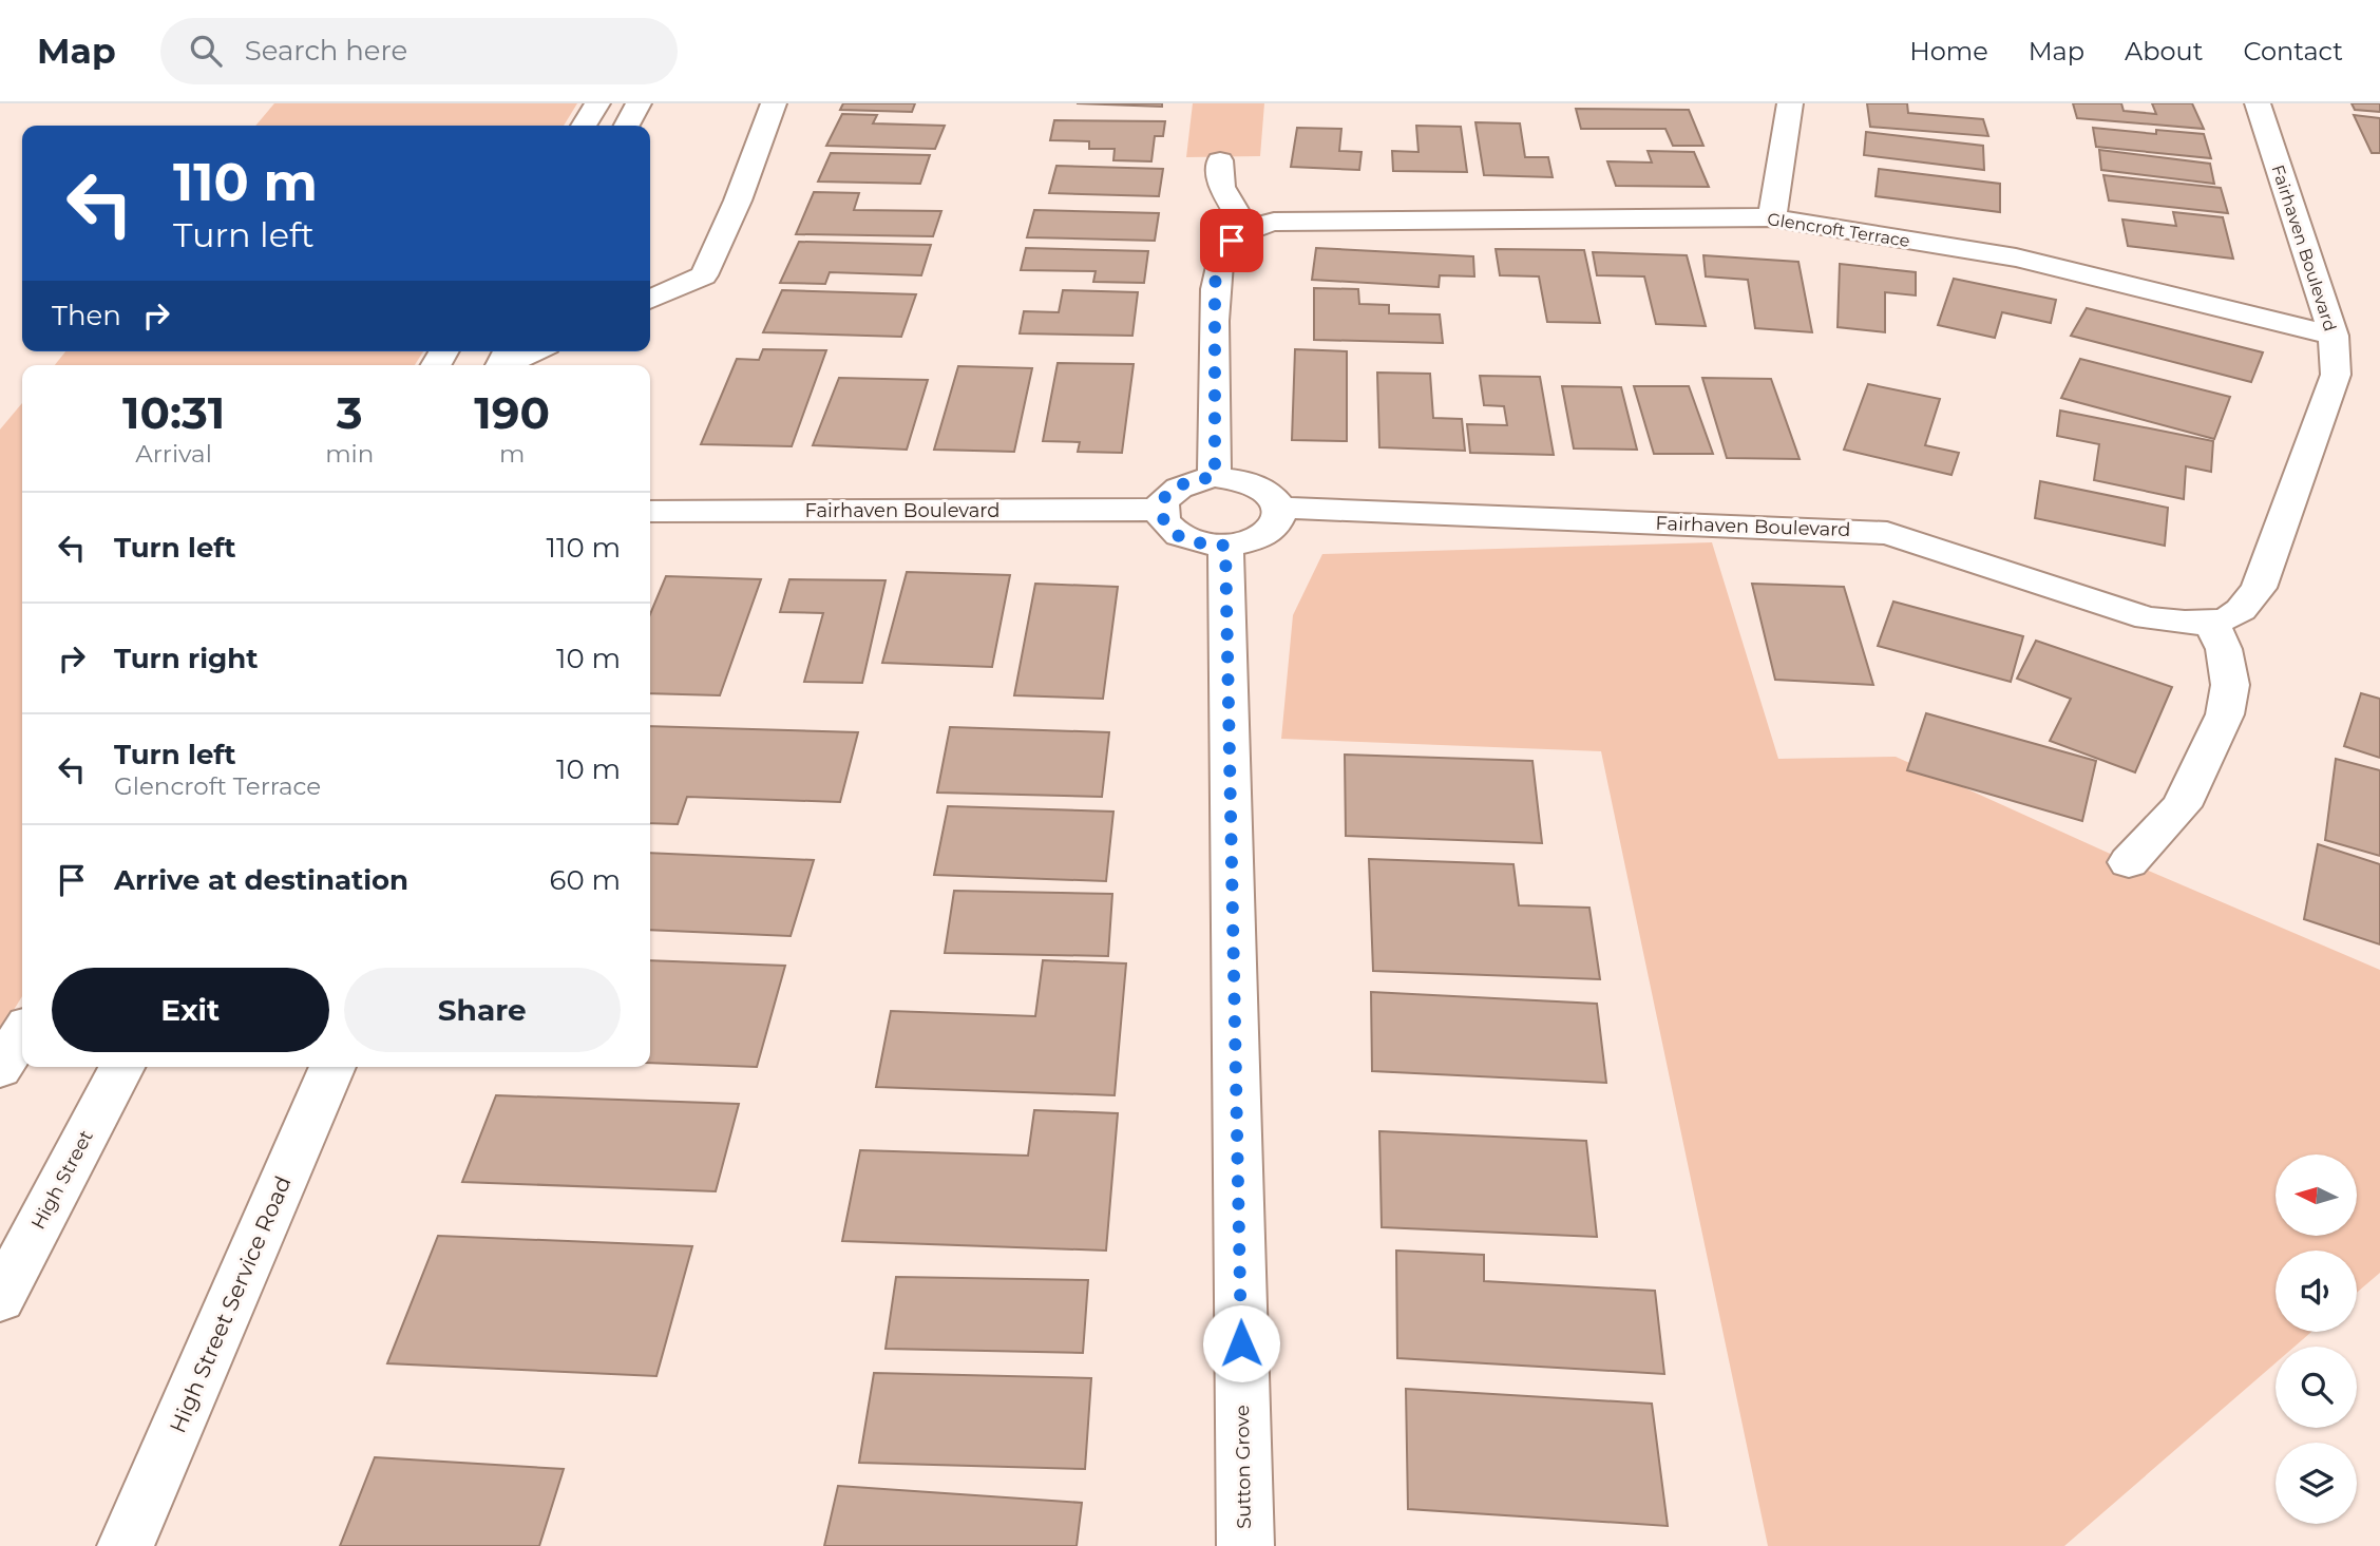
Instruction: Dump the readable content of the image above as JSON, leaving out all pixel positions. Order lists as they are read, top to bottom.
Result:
{
  "streets": {
    "street": [
      "Glencroft Terrace",
      "Fairhaven Boulevard",
      "High Street",
      "High Street Service Road",
      "Sutton Grove"
    ]
  },
  "crossings": [
    ["Glencroft Terrace", "Fairhaven Boulevard"],
    ["Fairhaven Boulevard", "Sutton Grove"]
  ],
  "north": "left",
  "page": {
    "header": "Map",
    "search": "Search here",
    "nav": [
      "Home",
      "Map",
      "About",
      "Contact"
    ],
    "turn": ["110 m", "Turn left"],
    "then": "Then",
    "eta": [
      "10:31",
      "Arrival",
      "3",
      "min",
      "190",
      "m"
    ],
    "list": [
      {
        "name": "Turn left",
        "value": "110 m"
      },
      {
        "name": "Turn right",
        "value": "10 m"
      },
      {
        "name": "Turn left",
        "note": "Glencroft Terrace",
        "value": "10 m"
      },
      {
        "name": "Arrive at destination",
        "value": "60 m"
      }
    ],
    "buttons": ["Exit", "Share"]
  }
}
